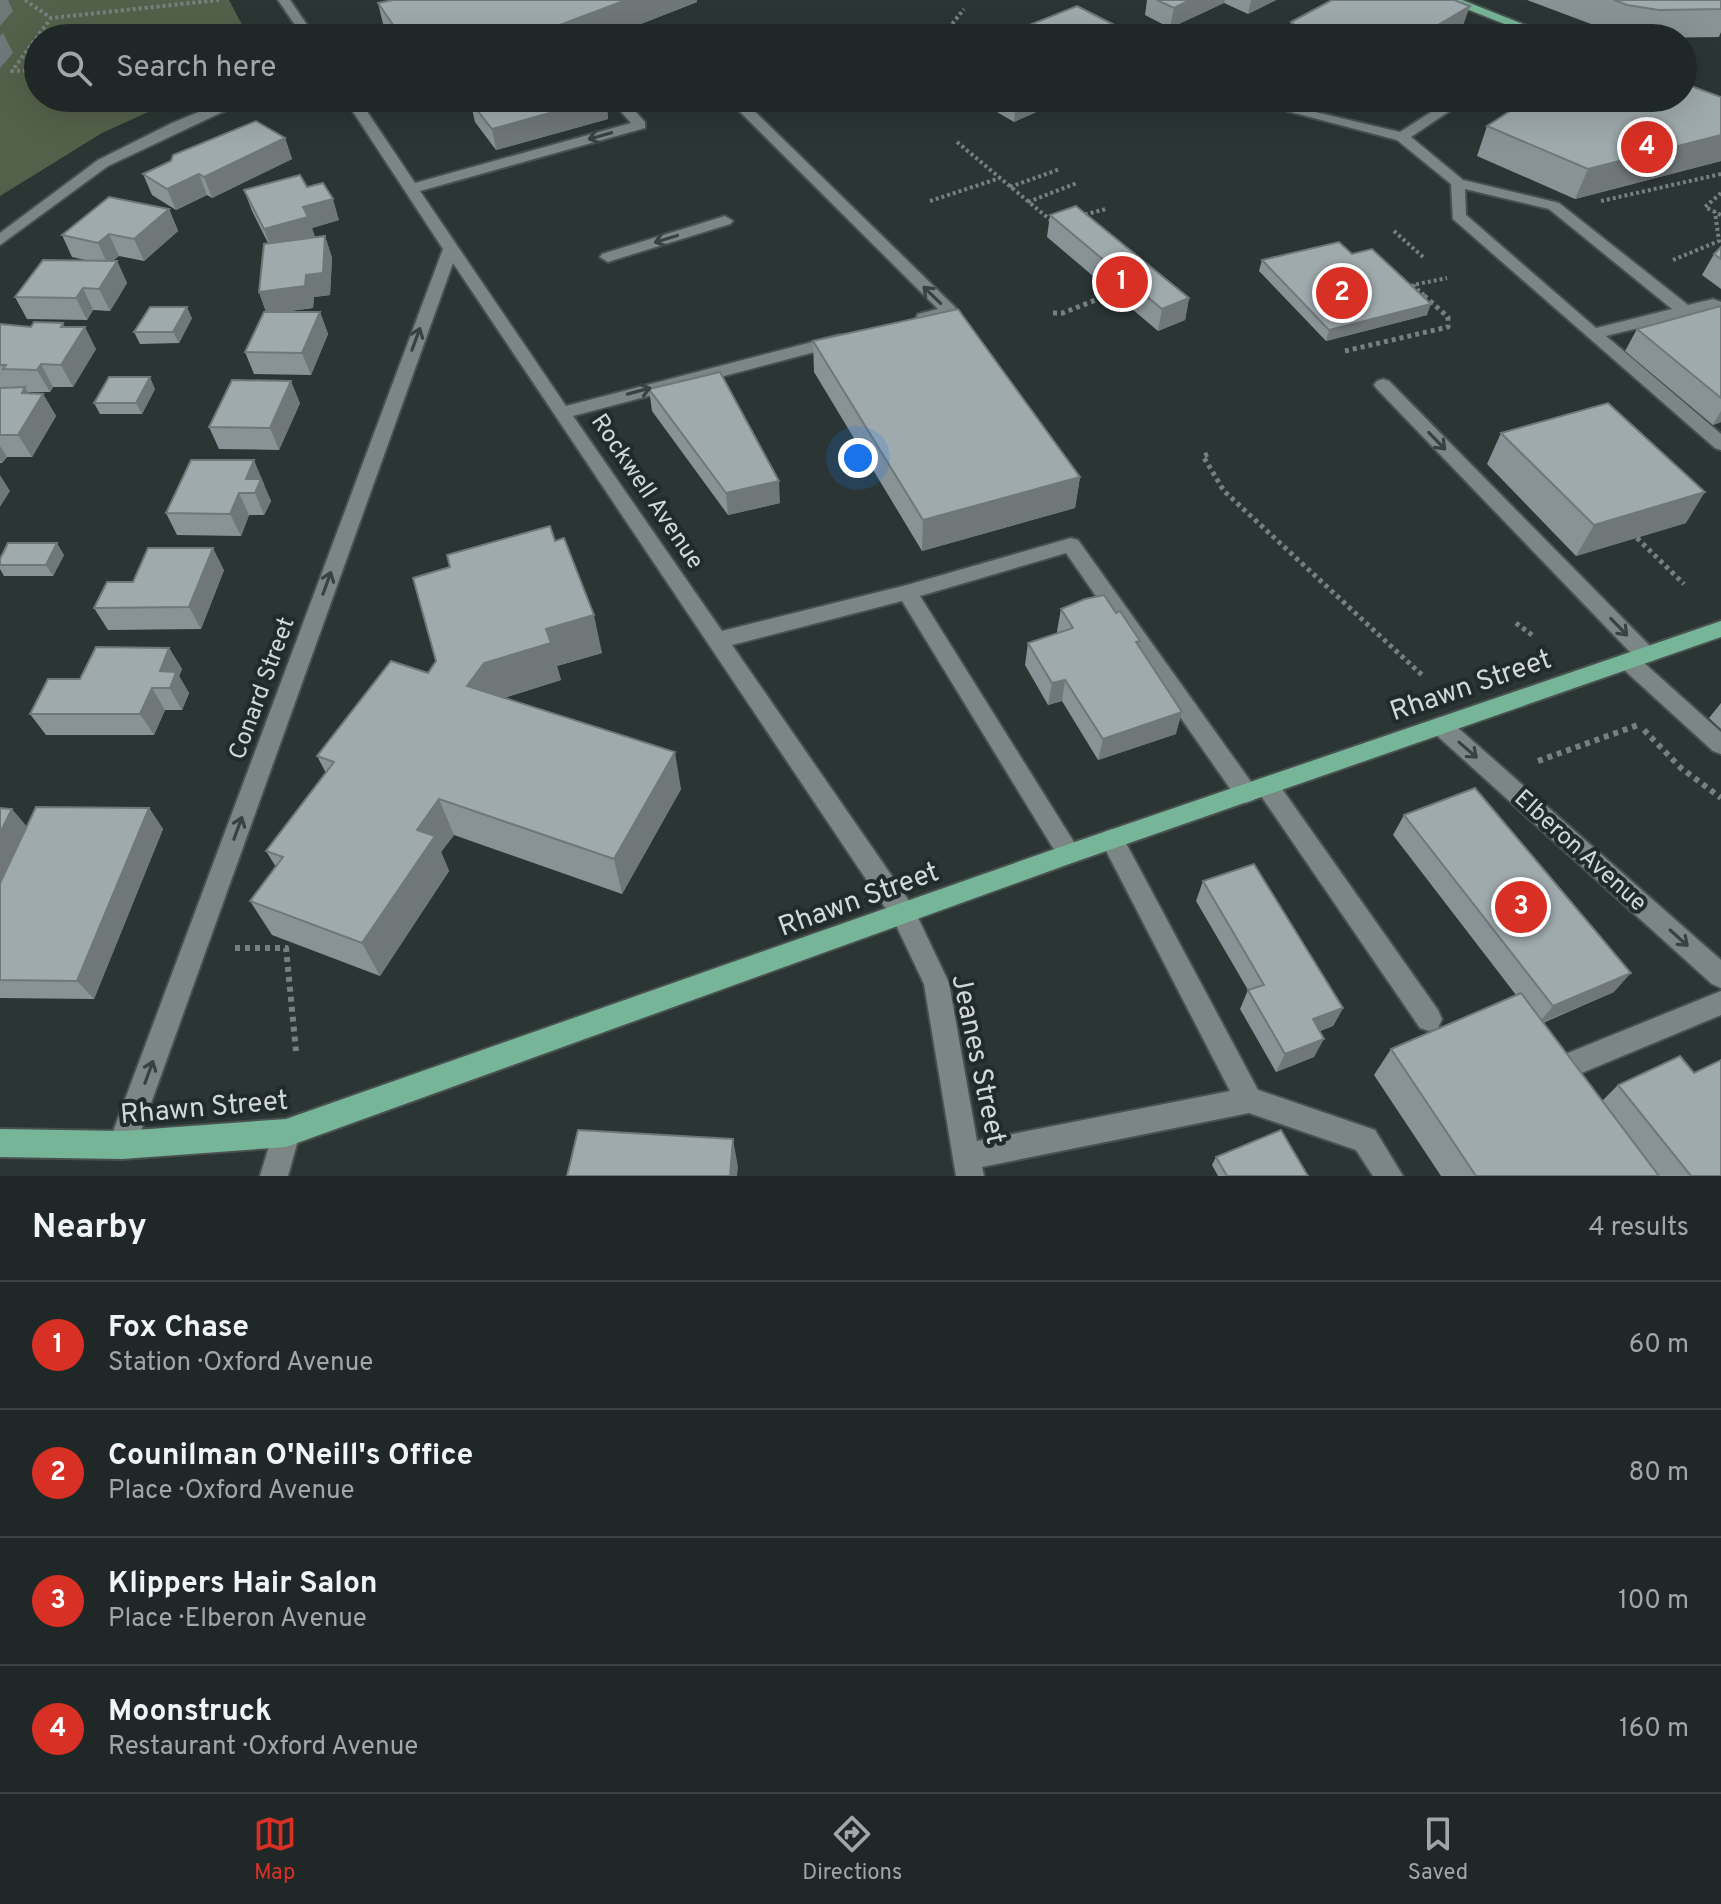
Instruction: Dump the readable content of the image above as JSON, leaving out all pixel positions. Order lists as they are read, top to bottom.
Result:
{
  "streets": {
    "main road": ["Rhawn Street"],
    "street": [
      "Rockwell Avenue",
      "Conard Street",
      "Elberon Avenue",
      "Jeanes Street"
    ]
  },
  "crossings": [
    ["Rockwell Avenue", "Rhawn Street"],
    ["Rockwell Avenue", "Conard Street"],
    ["Rockwell Avenue", "Jeanes Street"],
    ["Rhawn Street", "Conard Street"],
    ["Rhawn Street", "Elberon Avenue"],
    ["Rhawn Street", "Jeanes Street"]
  ],
  "one_way": ["Conard Street", "Elberon Avenue"],
  "page": {
    "search": "Search here",
    "pins": [
      "4",
      "1",
      "2",
      "3"
    ],
    "heading": ["Nearby", "4 results"],
    "list": [
      {
        "mark": "1",
        "name": "Fox Chase",
        "note": "Station · Oxford Avenue",
        "value": "60 m"
      },
      {
        "mark": "2",
        "name": "Counilman O'Neill's Office",
        "note": "Place · Oxford Avenue",
        "value": "80 m"
      },
      {
        "mark": "3",
        "name": "Klippers Hair Salon",
        "note": "Place · Elberon Avenue",
        "value": "100 m"
      },
      {
        "mark": "4",
        "name": "Moonstruck",
        "note": "Restaurant · Oxford Avenue",
        "value": "160 m"
      }
    ],
    "nav": ["Map", "Directions", "Saved"]
  }
}
